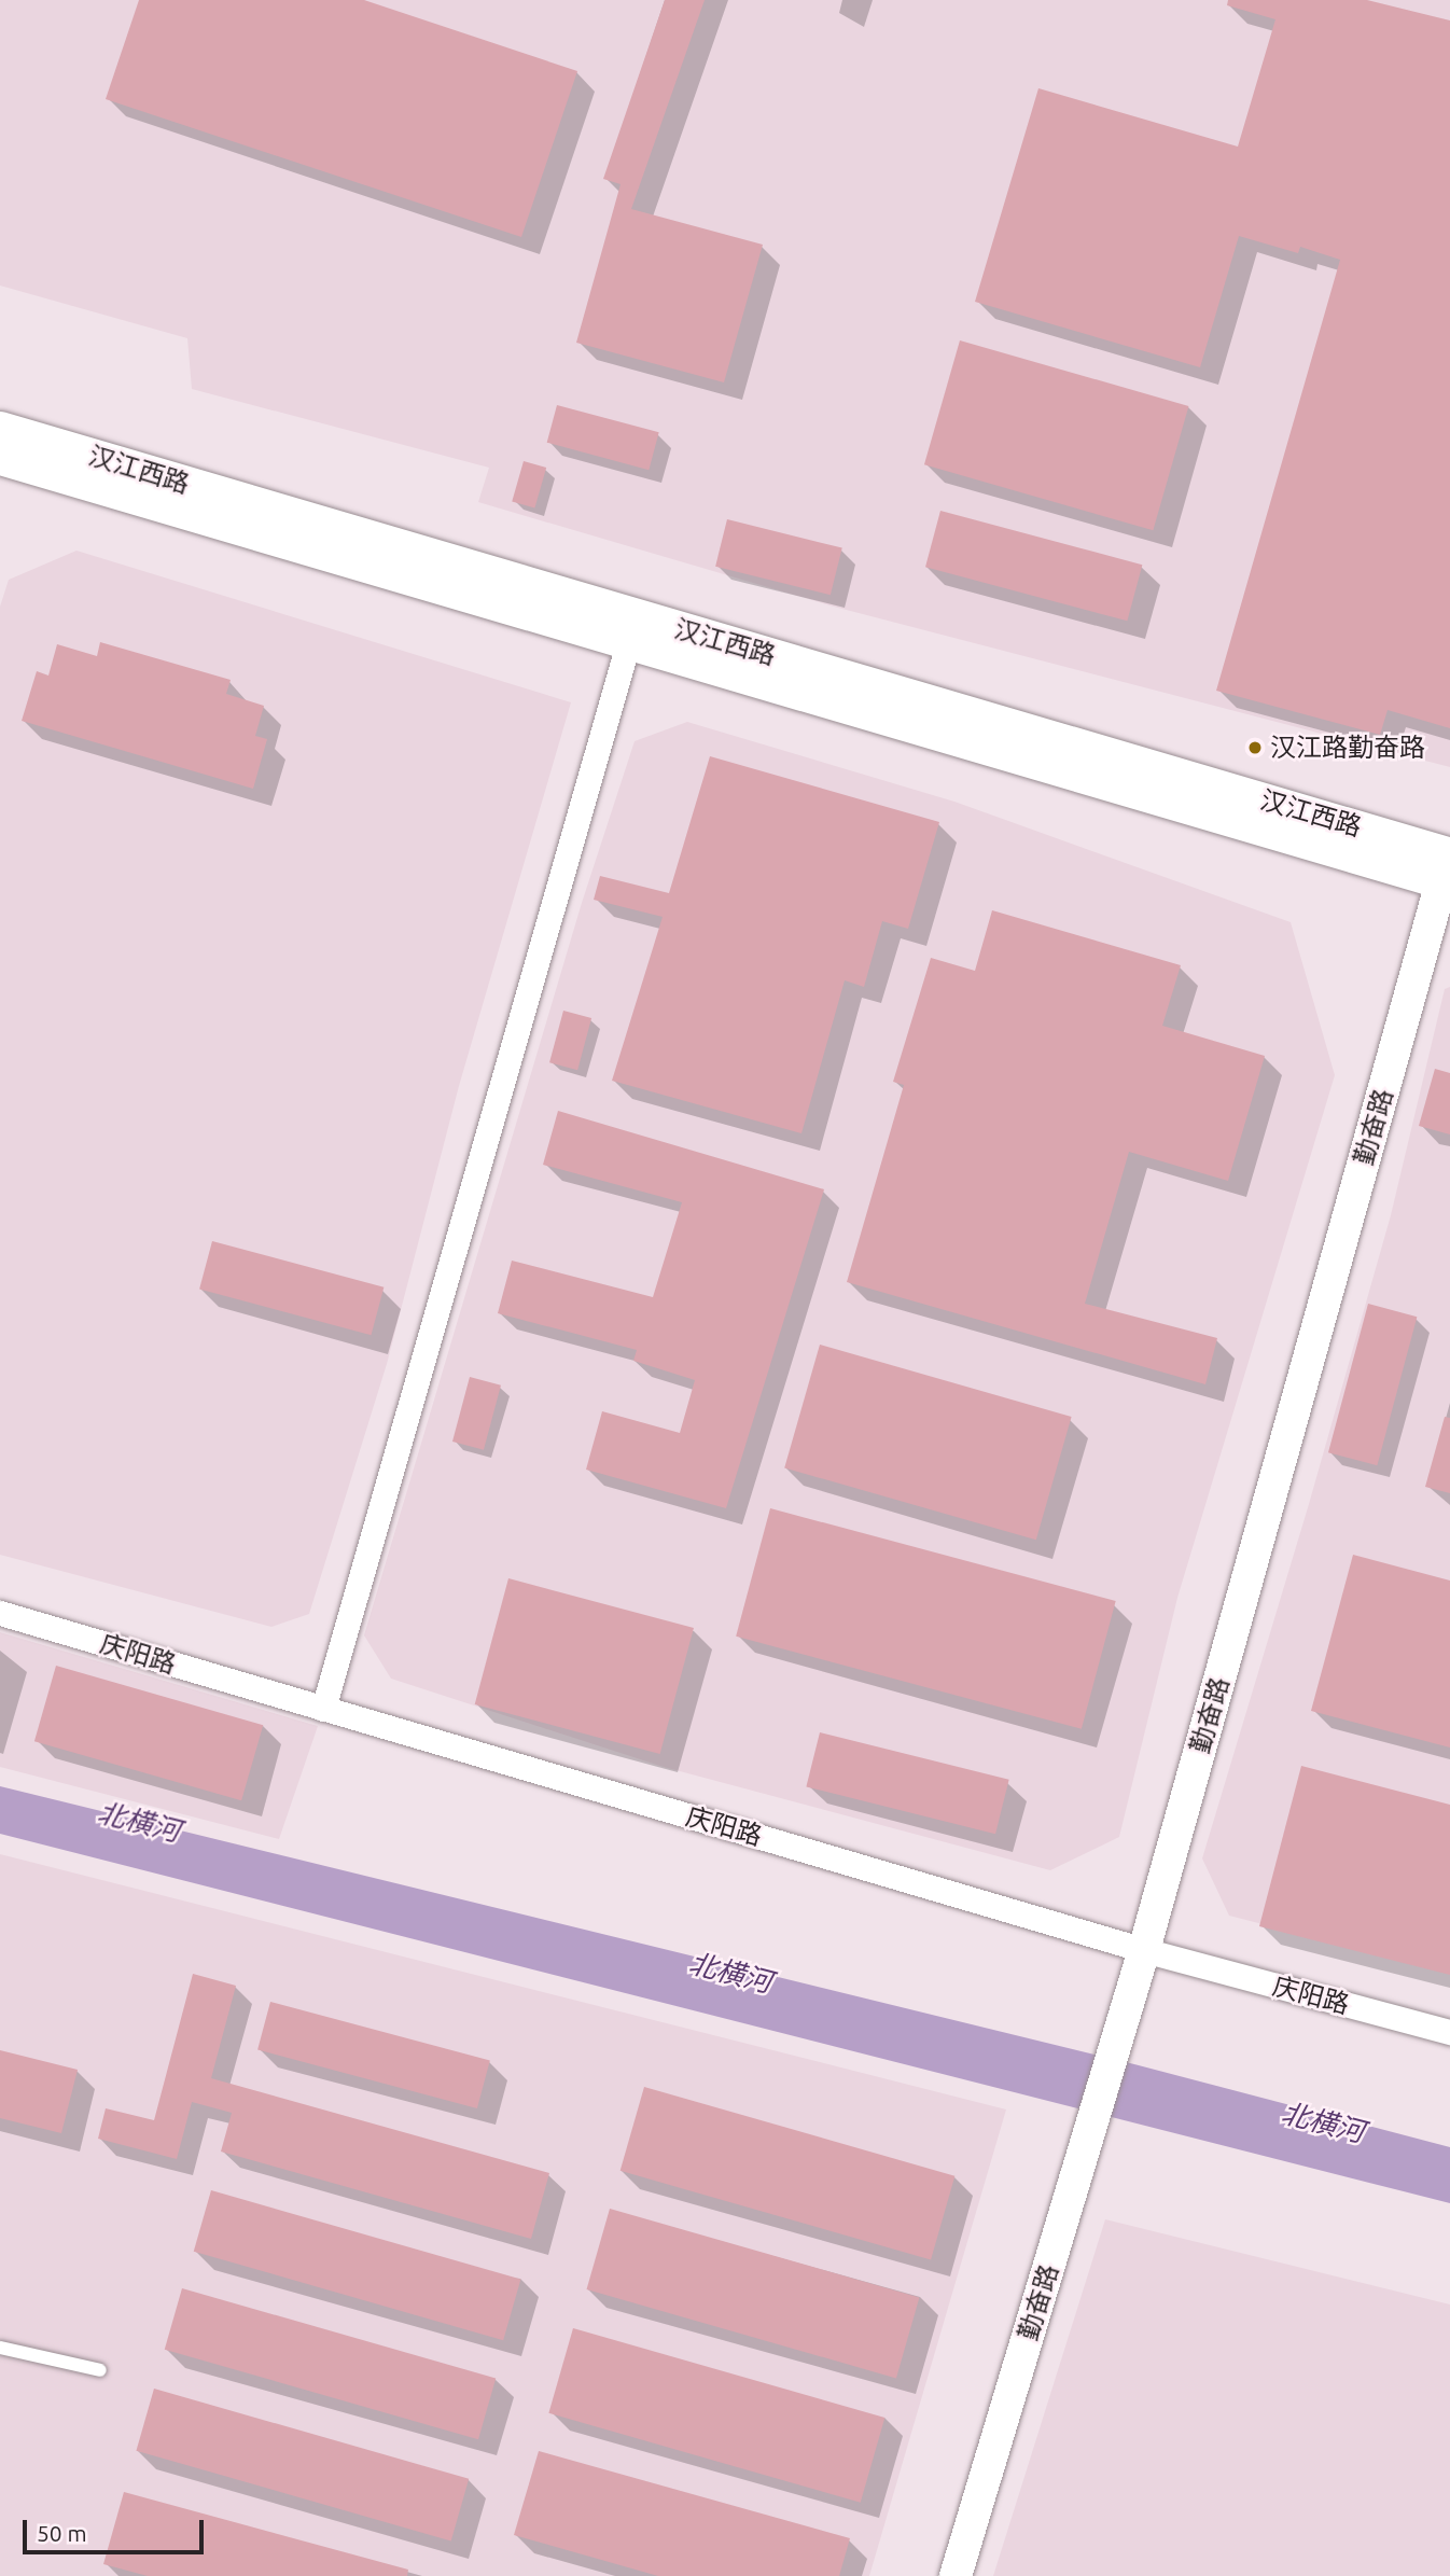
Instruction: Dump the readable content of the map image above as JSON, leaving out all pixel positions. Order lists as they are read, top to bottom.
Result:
{
  "streets": {
    "main road": ["汉江西路"],
    "street": ["勤奋路", "庆阳路"]
  },
  "crossings": [
    ["汉江西路", "勤奋路"],
    ["勤奋路", "庆阳路"]
  ],
  "water": ["北横河"],
  "places": ["汉江路勤奋路"],
  "scale_bar": "50 m"
}
